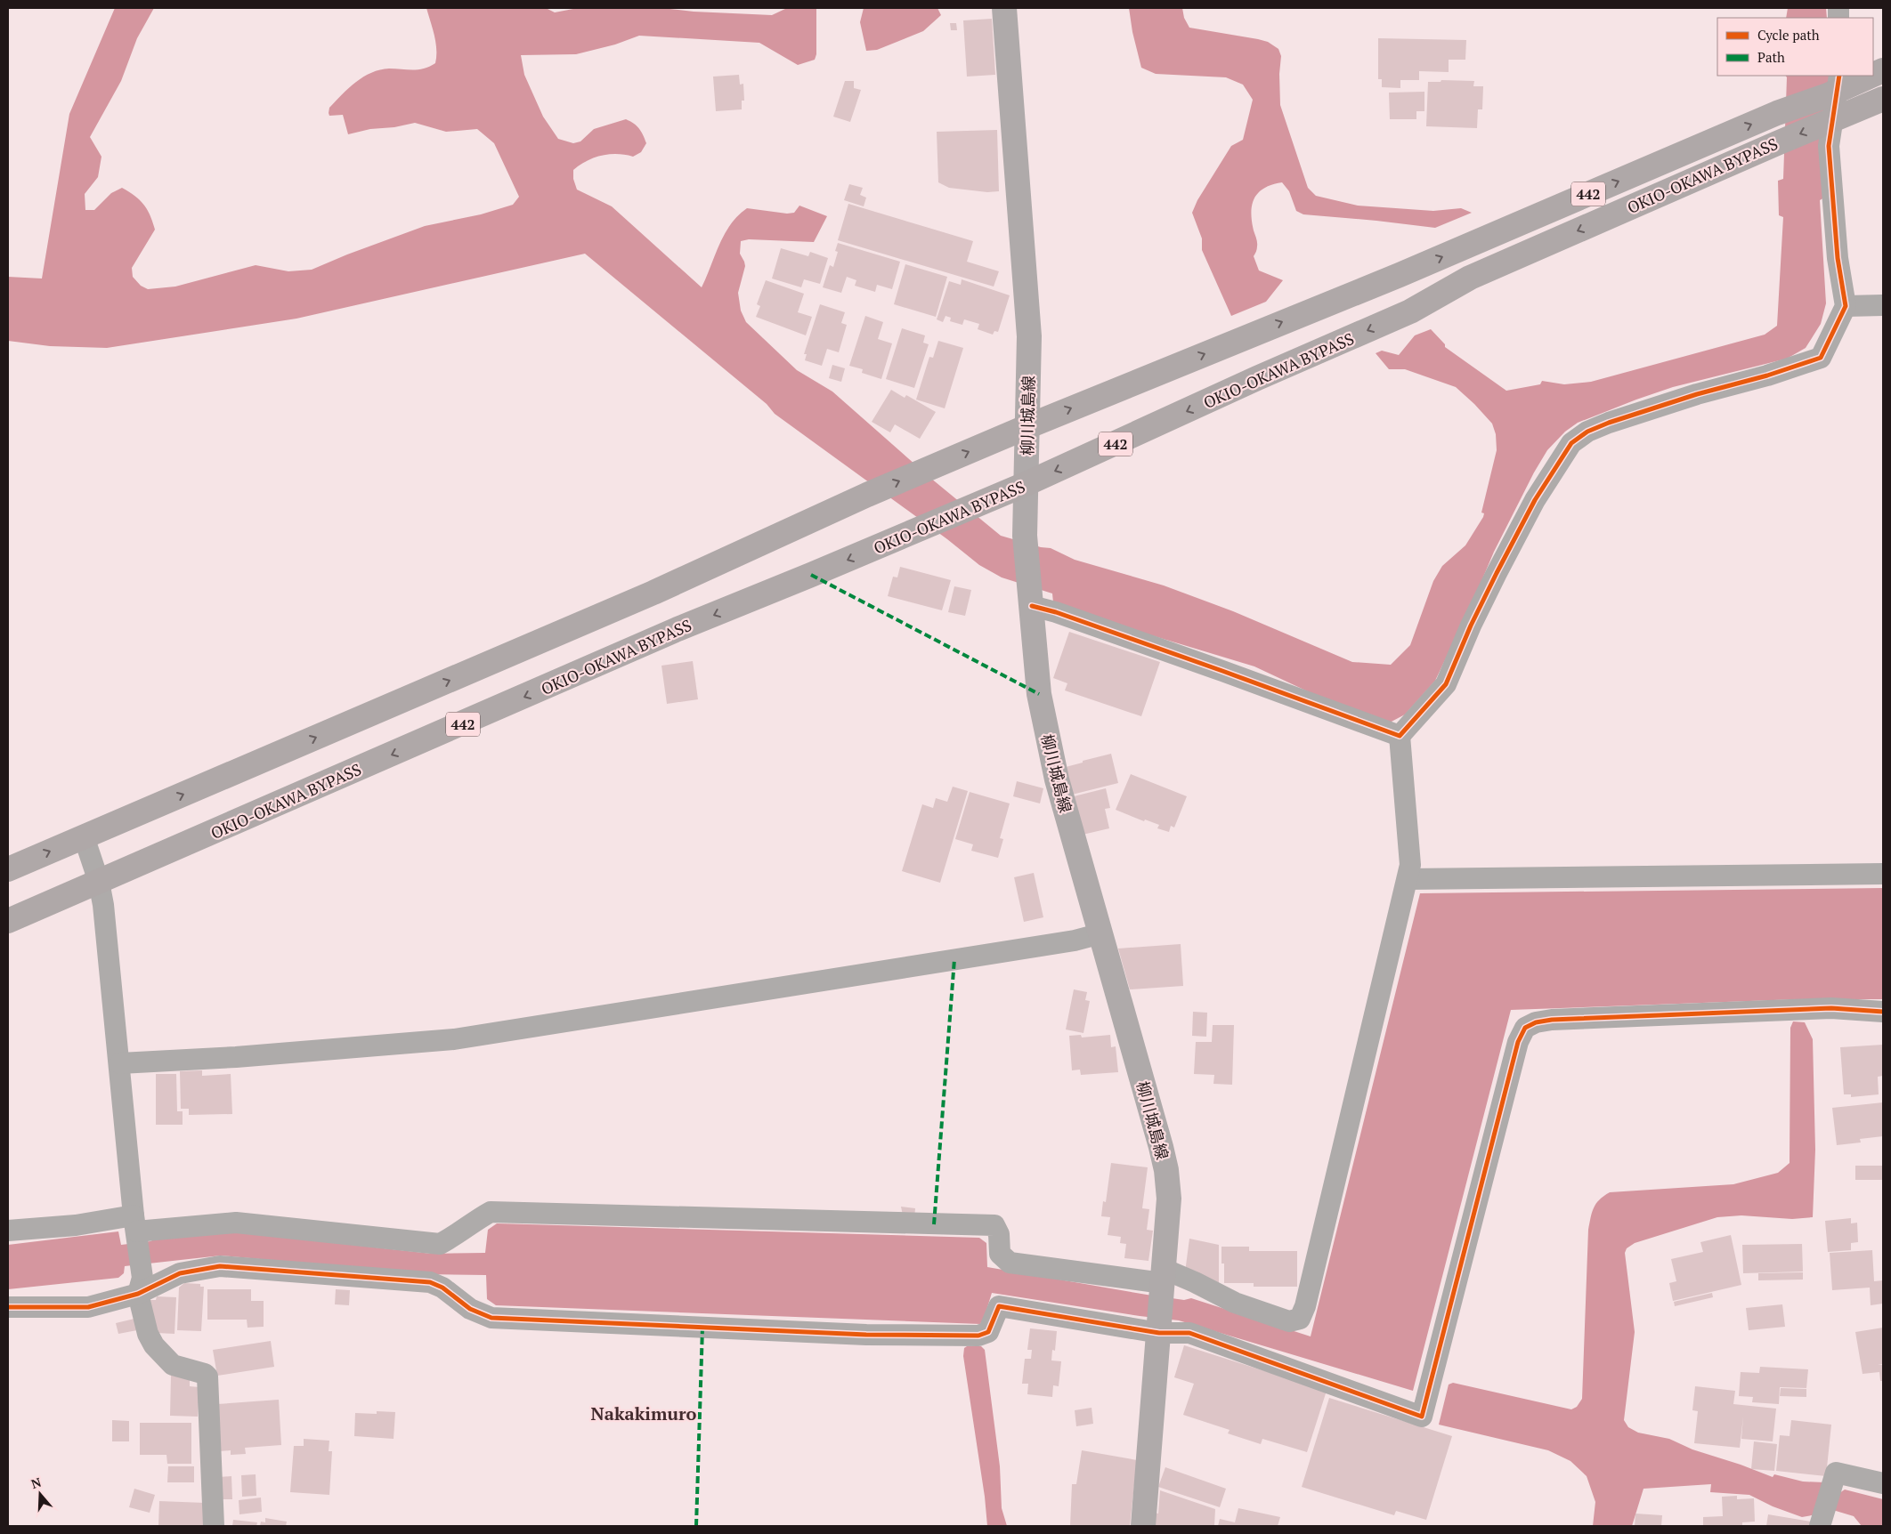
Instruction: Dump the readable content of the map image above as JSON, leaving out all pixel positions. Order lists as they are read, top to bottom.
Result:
{
  "streets": {
    "highway": ["OKIO-OKAWA BYPASS", "442"],
    "main road": ["柳川城島線"]
  },
  "crossings": [
    ["OKIO-OKAWA BYPASS", "柳川城島線"]
  ],
  "districts": ["Nakakimuro"],
  "legend": ["Cycle path", "Path"],
  "north": "top"
}
